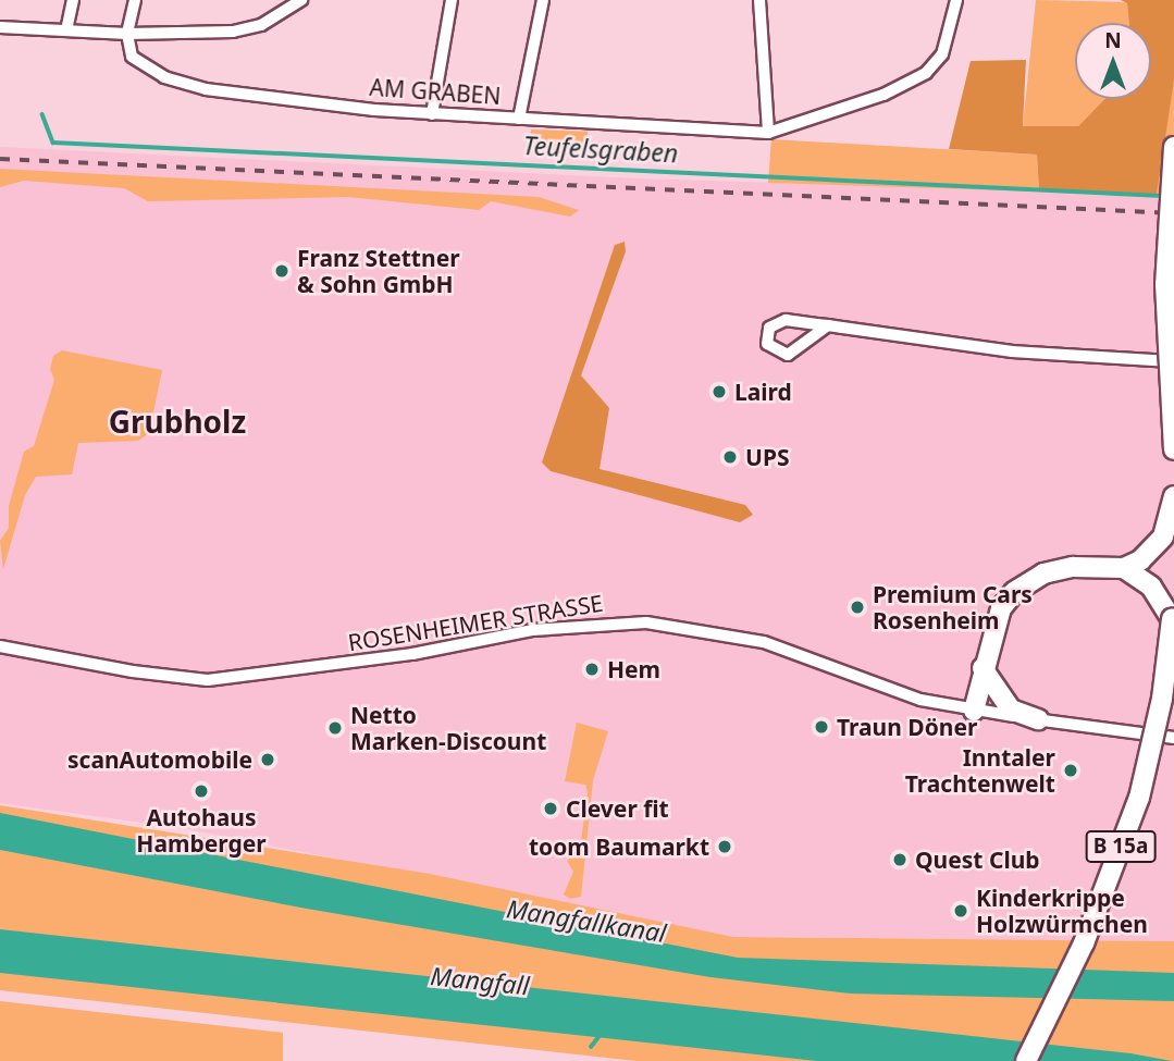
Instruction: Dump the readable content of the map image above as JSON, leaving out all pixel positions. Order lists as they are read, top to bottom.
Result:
{
  "streets": {
    "highway": ["B 15a"],
    "street": ["AM GRABEN", "ROSENHEIMER STRASSE"]
  },
  "districts": ["Grubholz"],
  "water": ["Teufelsgraben", "Mangfallkanal", "Mangfall"],
  "places": [
    "Franz Stettner & Sohn GmbH",
    "Laird",
    "UPS",
    "Premium Cars Rosenheim",
    "Hem",
    "Traun Döner",
    "Netto Marken-Discount",
    "scanAutomobile",
    "Inntaler Trachtenwelt",
    "Autohaus Hamberger",
    "Clever fit",
    "toom Baumarkt",
    "Quest Club",
    "Kinderkrippe Holzwürmchen"
  ],
  "north": "top"
}
